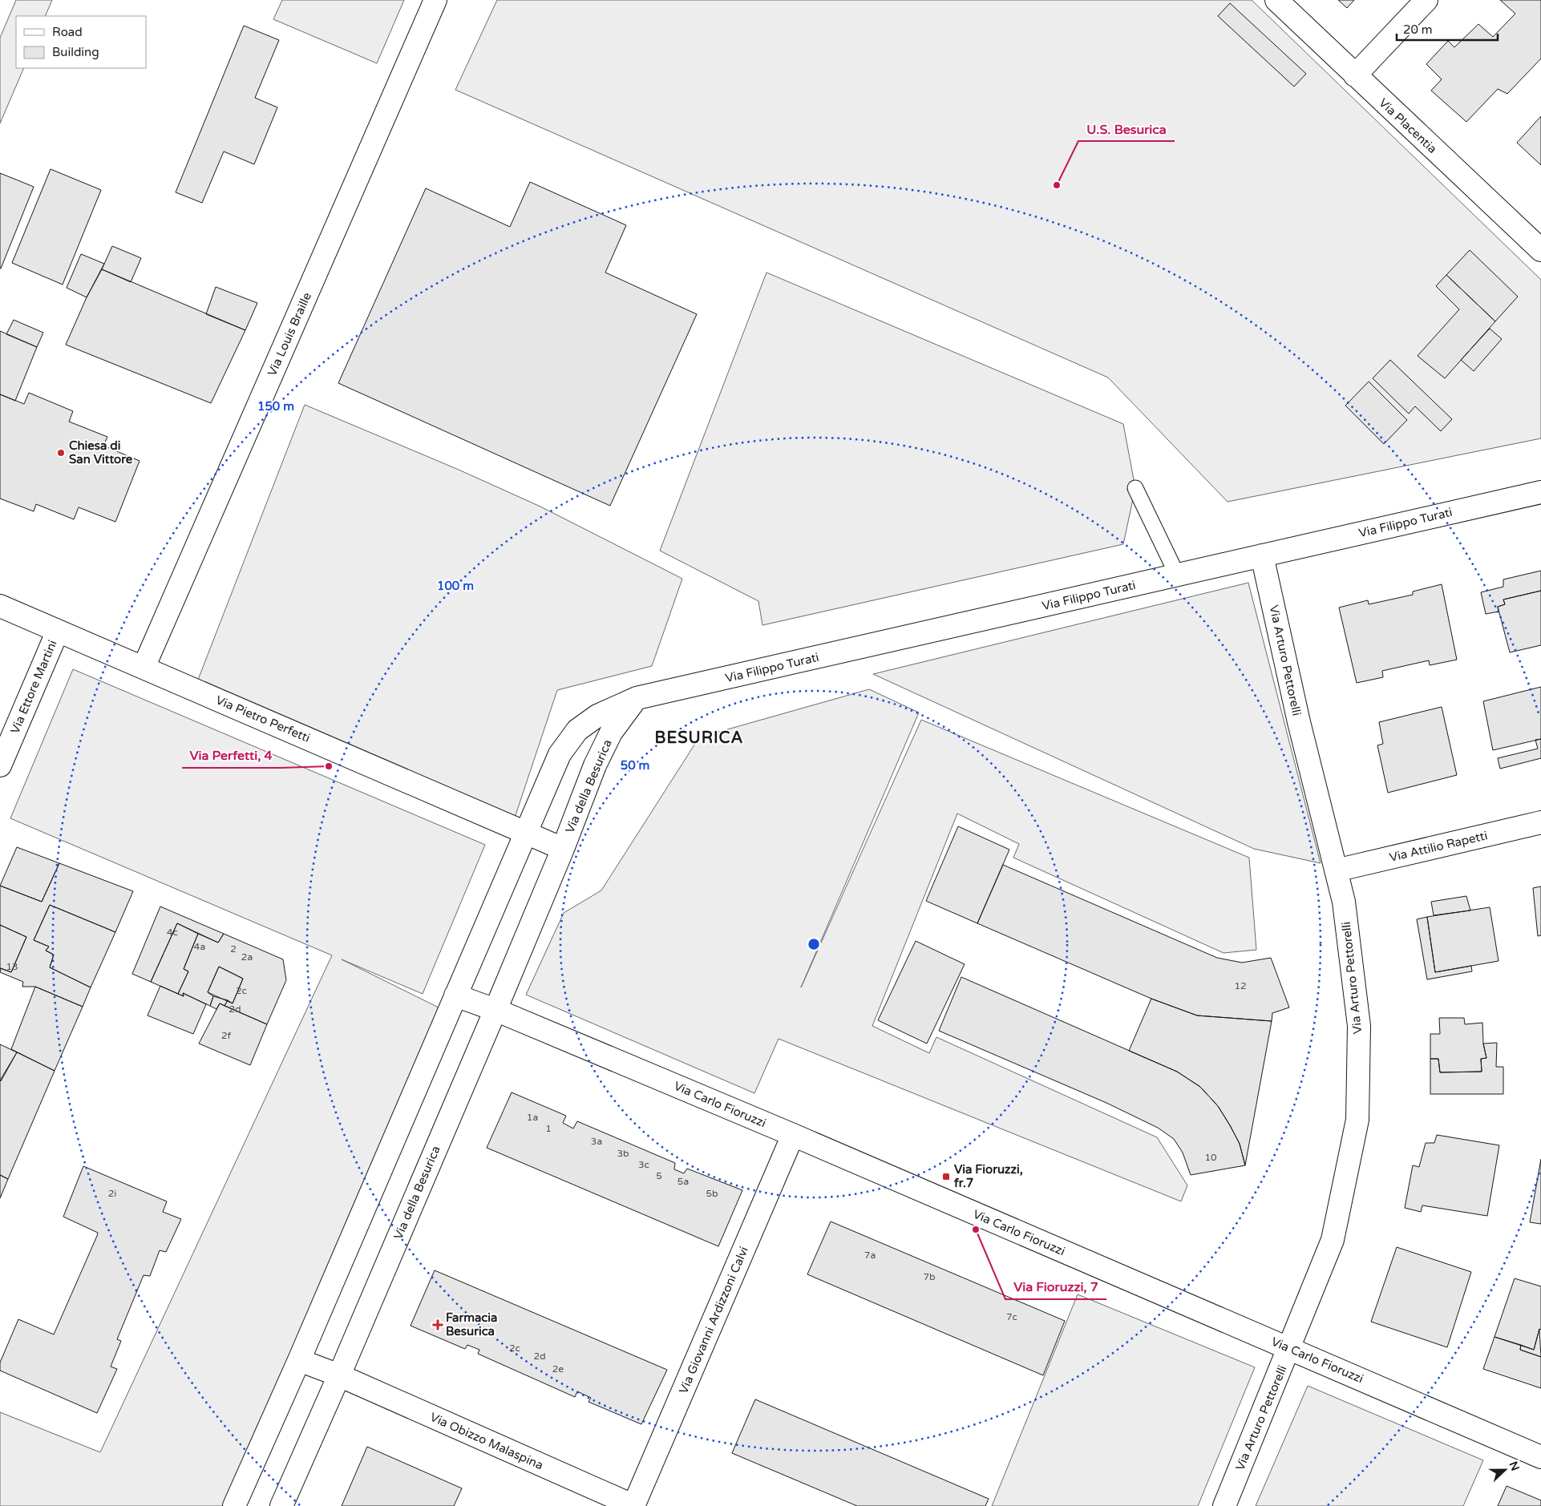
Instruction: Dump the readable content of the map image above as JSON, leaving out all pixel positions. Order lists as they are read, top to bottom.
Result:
{
  "streets": {
    "street": [
      "Via Placentia",
      "Via Louis Braille",
      "Via Filippo Turati",
      "Via Arturo Pettorelli",
      "Via Ettore Martini",
      "Via Pietro Perfetti",
      "Via della Besurica",
      "Via Attilio Rapetti",
      "Via Carlo Fioruzzi",
      "Via Giovanni Ardizzoni Calvi",
      "Via Obizzo Malaspina"
    ]
  },
  "crossings": [
    ["Via Louis Braille", "Via Pietro Perfetti"],
    ["Via Filippo Turati", "Via Arturo Pettorelli"],
    ["Via Filippo Turati", "Via della Besurica"],
    ["Via Arturo Pettorelli", "Via Attilio Rapetti"],
    ["Via Arturo Pettorelli", "Via Carlo Fioruzzi"],
    ["Via Ettore Martini", "Via Pietro Perfetti"],
    ["Via Pietro Perfetti", "Via della Besurica"],
    ["Via della Besurica", "Via Carlo Fioruzzi"],
    ["Via della Besurica", "Via Obizzo Malaspina"],
    ["Via Carlo Fioruzzi", "Via Giovanni Ardizzoni Calvi"],
    ["Via Giovanni Ardizzoni Calvi", "Via Obizzo Malaspina"]
  ],
  "districts": ["BESURICA"],
  "places": {
    "other": [
      "U.S. Besurica",
      "Chiesa di San Vittore",
      "Via Perfetti, 4",
      "Via Fioruzzi, 7"
    ],
    "transit": ["Via Fioruzzi, fr.7"],
    "health": ["Farmacia Besurica"]
  },
  "house_numbers": [
    "4c",
    "4a",
    "2",
    "2a",
    "13",
    "12",
    "2c",
    "2d",
    "2f",
    "1a",
    "1",
    "3a",
    "3b",
    "10",
    "3c",
    "5",
    "5a",
    "2i",
    "5b",
    "7a",
    "7b",
    "7c",
    "2c",
    "2d",
    "2e"
  ],
  "legend": ["Road", "Building"],
  "scale_bar": "20 m",
  "north": "right",
  "rings": ["150 m", "100 m", "50 m"]
}
